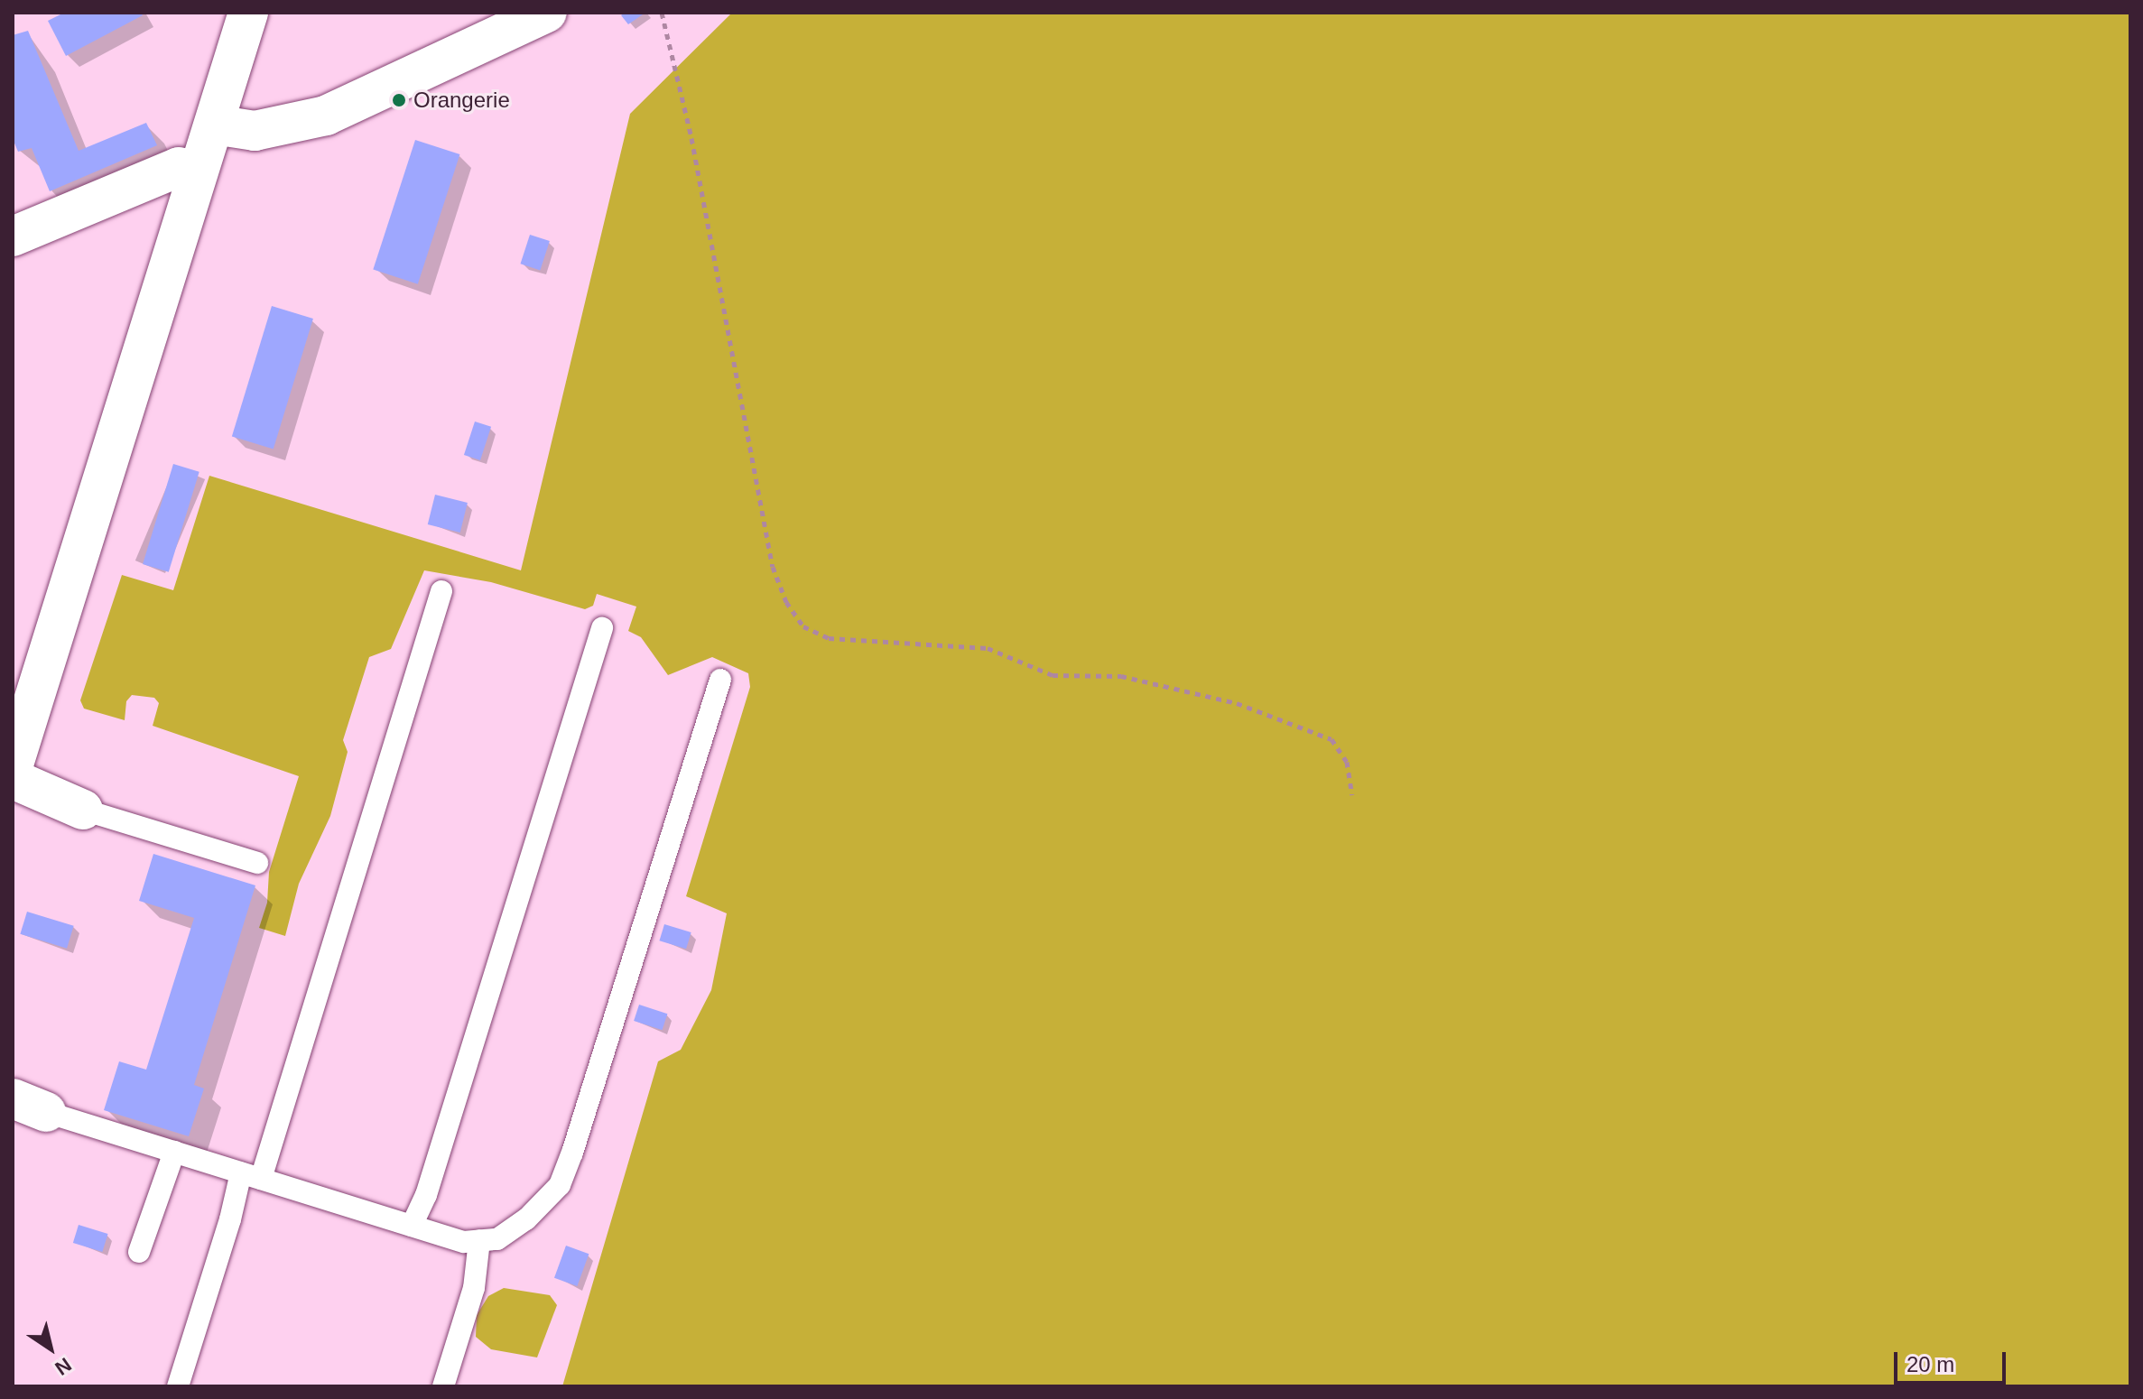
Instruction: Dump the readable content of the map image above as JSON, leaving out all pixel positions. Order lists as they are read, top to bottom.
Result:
{
  "places": ["Orangerie"],
  "scale_bar": "20 m",
  "north": "bottom right"
}
